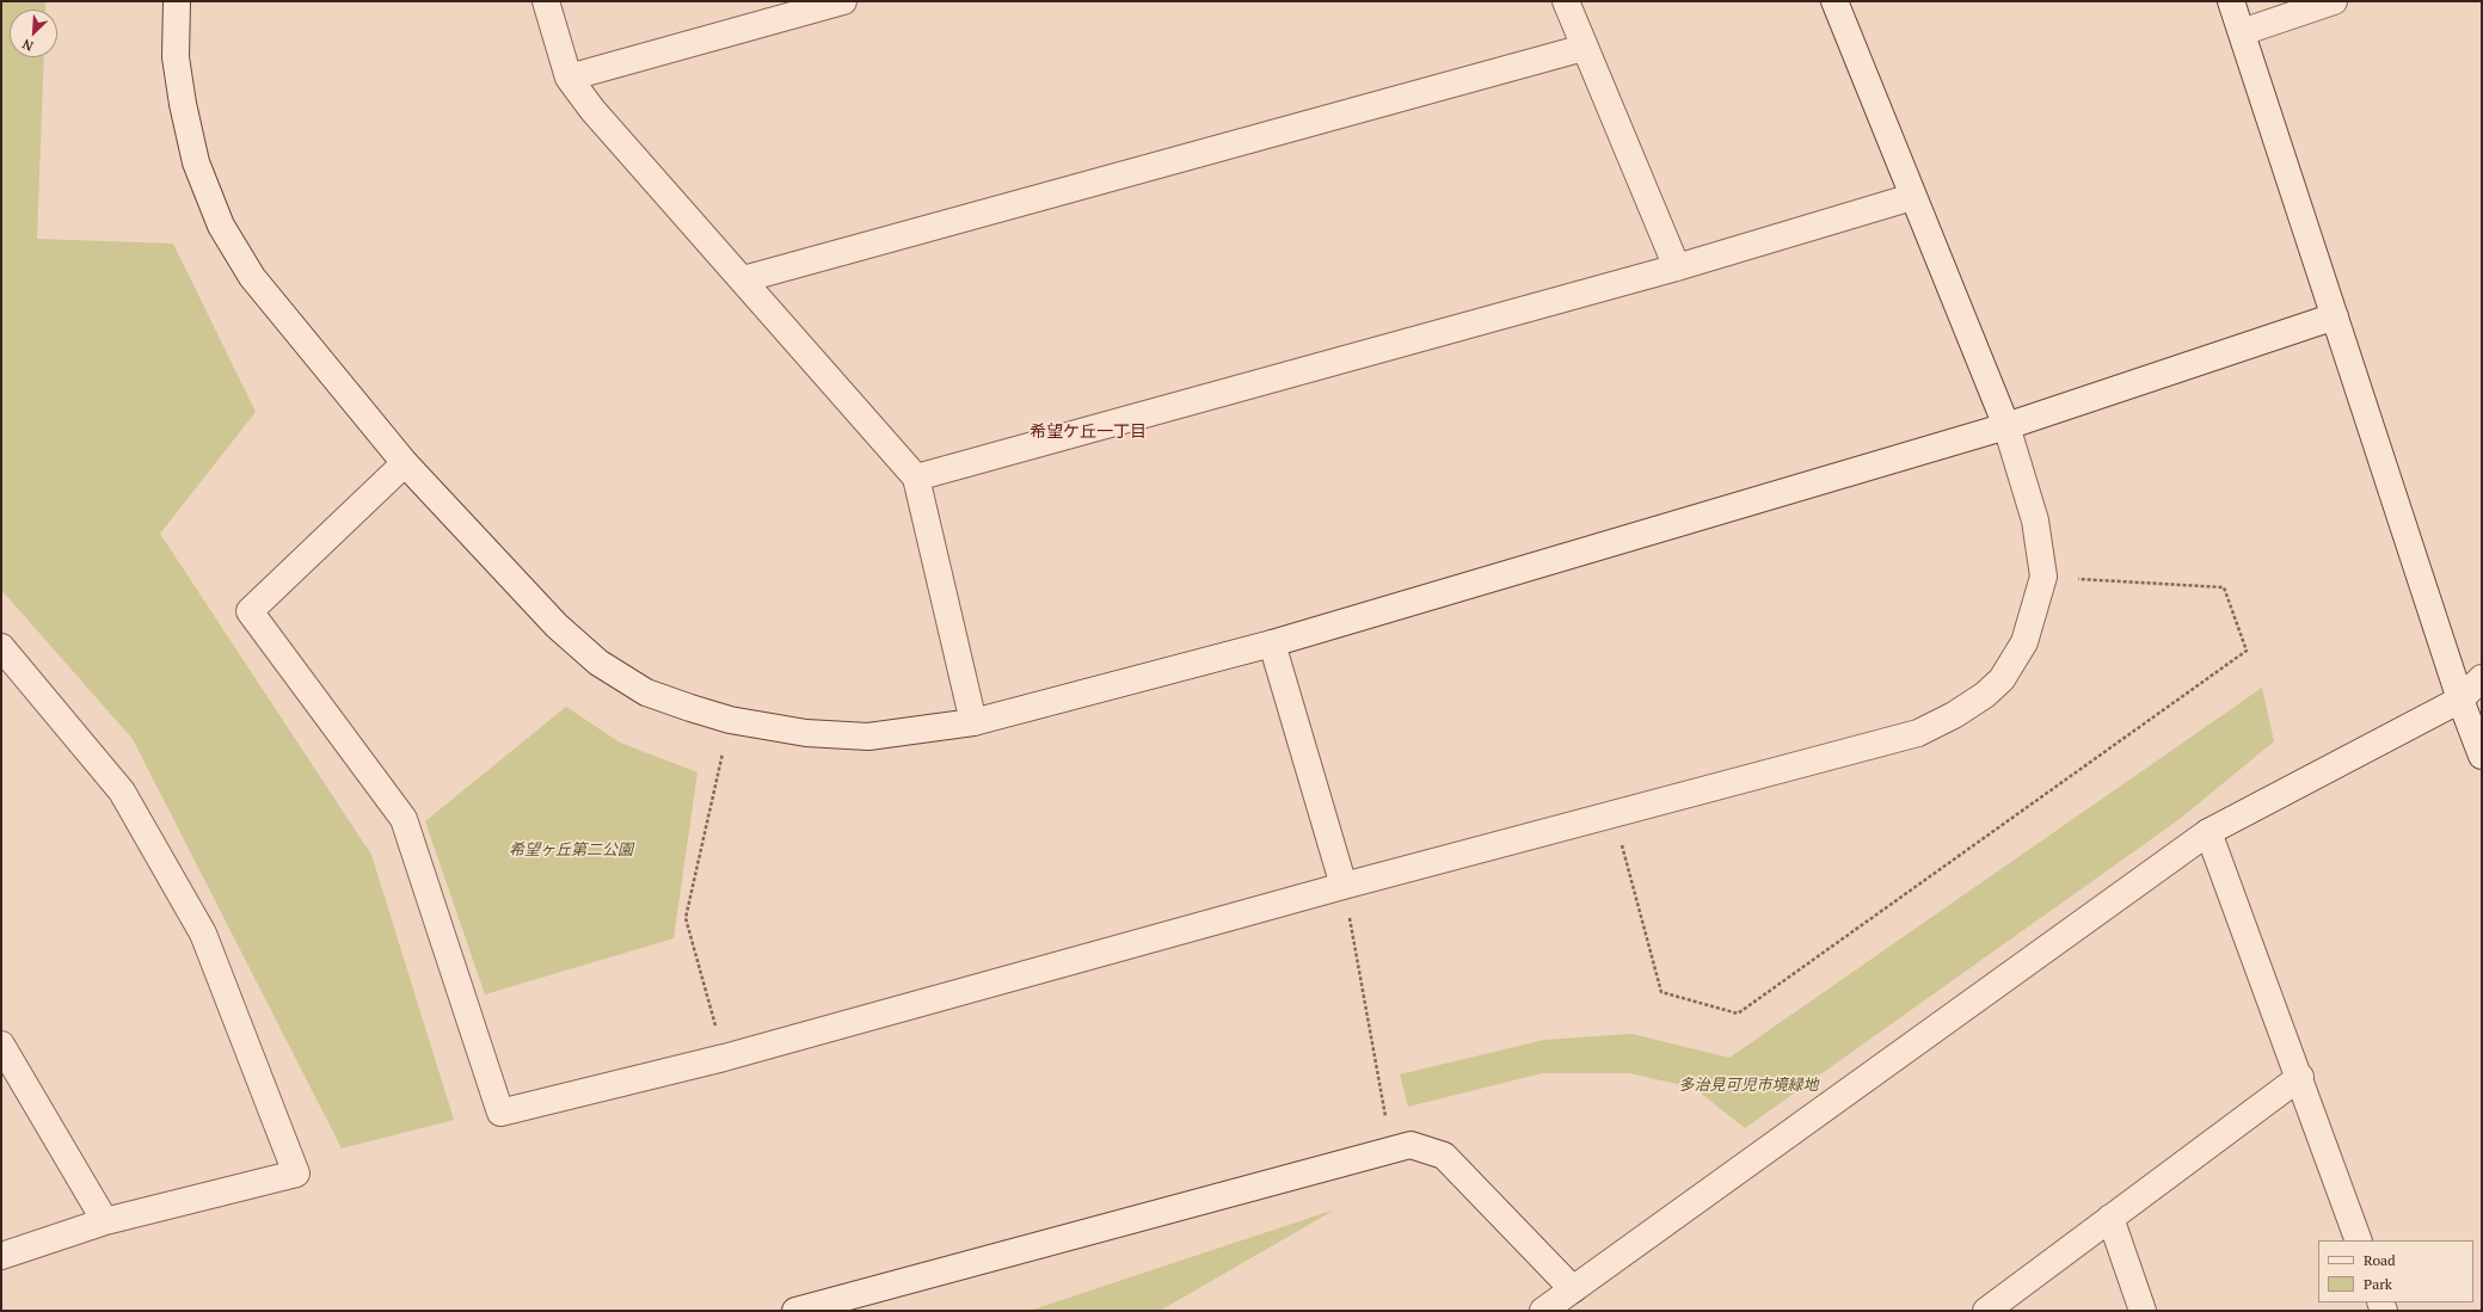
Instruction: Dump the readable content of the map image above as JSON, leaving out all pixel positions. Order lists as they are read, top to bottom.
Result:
{
  "districts": ["希望ケ丘一丁目"],
  "parks": ["希望ヶ丘第二公園", "多治見可児市境緑地"],
  "legend": ["Road", "Park"],
  "north": "bottom left"
}
